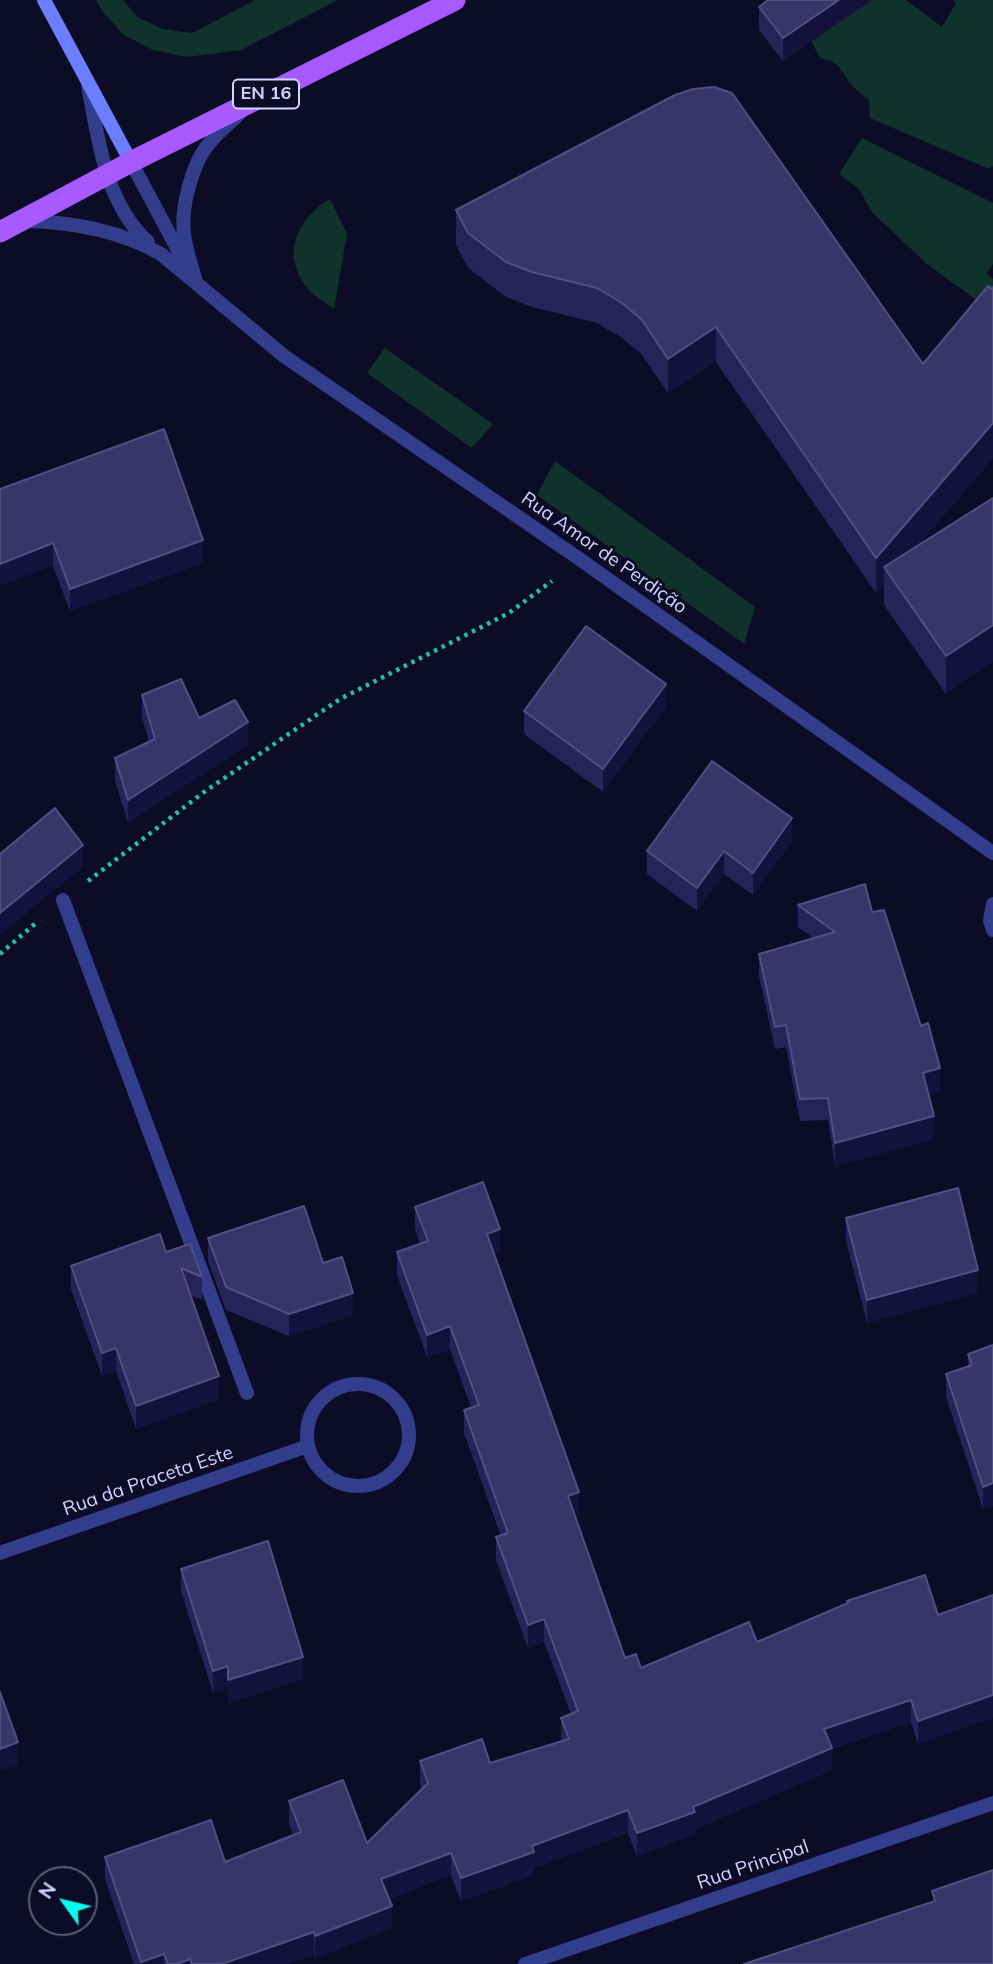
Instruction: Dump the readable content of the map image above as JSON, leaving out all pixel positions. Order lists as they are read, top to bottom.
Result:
{
  "streets": {
    "main road": ["EN 16"],
    "street": ["Rua Amor de Perdição", "Rua da Praceta Este", "Rua Principal"]
  },
  "crossings": [
    ["EN 16", "Rua Amor de Perdição"]
  ],
  "north": "top left"
}
